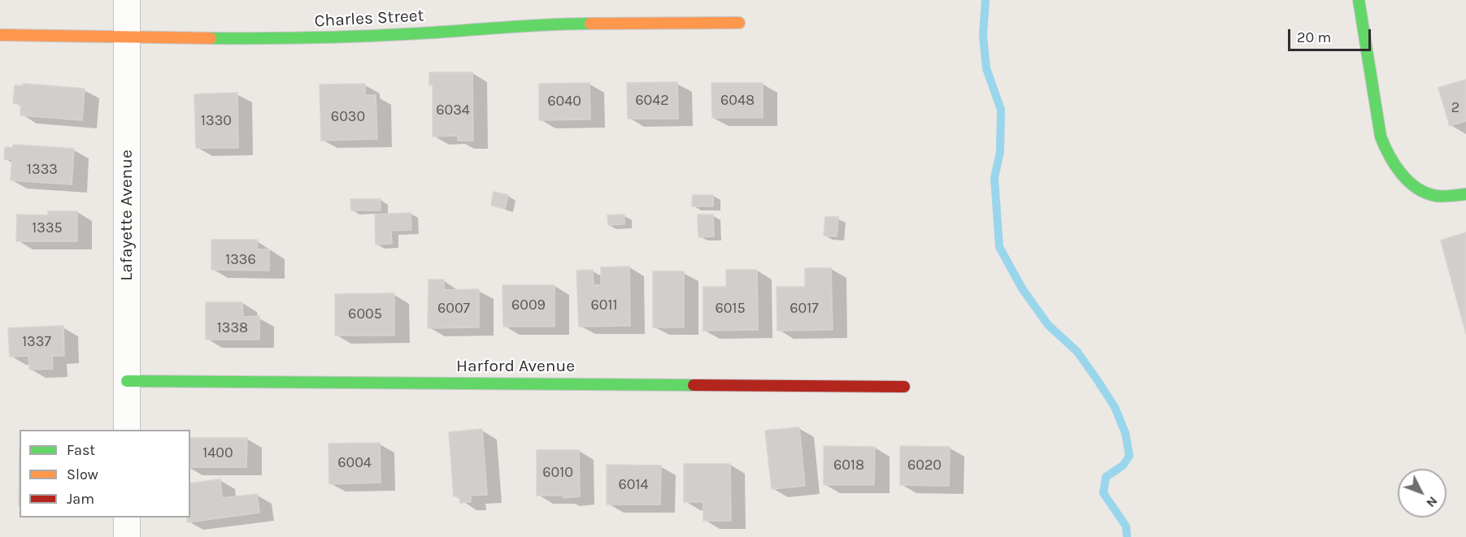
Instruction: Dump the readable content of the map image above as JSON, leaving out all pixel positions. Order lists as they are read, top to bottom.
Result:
{
  "streets": {
    "street": ["Charles Street", "Lafayette Avenue", "Harford Avenue"]
  },
  "crossings": [
    ["Charles Street", "Lafayette Avenue"],
    ["Lafayette Avenue", "Harford Avenue"]
  ],
  "house_numbers": [
    "6042",
    "6048",
    "6040",
    "2",
    "6034",
    "6030",
    "1330",
    "1333",
    "1335",
    "1336",
    "6009",
    "6011",
    "6007",
    "6015",
    "6017",
    "6005",
    "1338",
    "1337",
    "1400",
    "6004",
    "6018",
    "6020",
    "6010",
    "6014"
  ],
  "legend": ["Fast", "Slow", "Jam"],
  "scale_bar": "20 m",
  "north": "bottom right"
}
